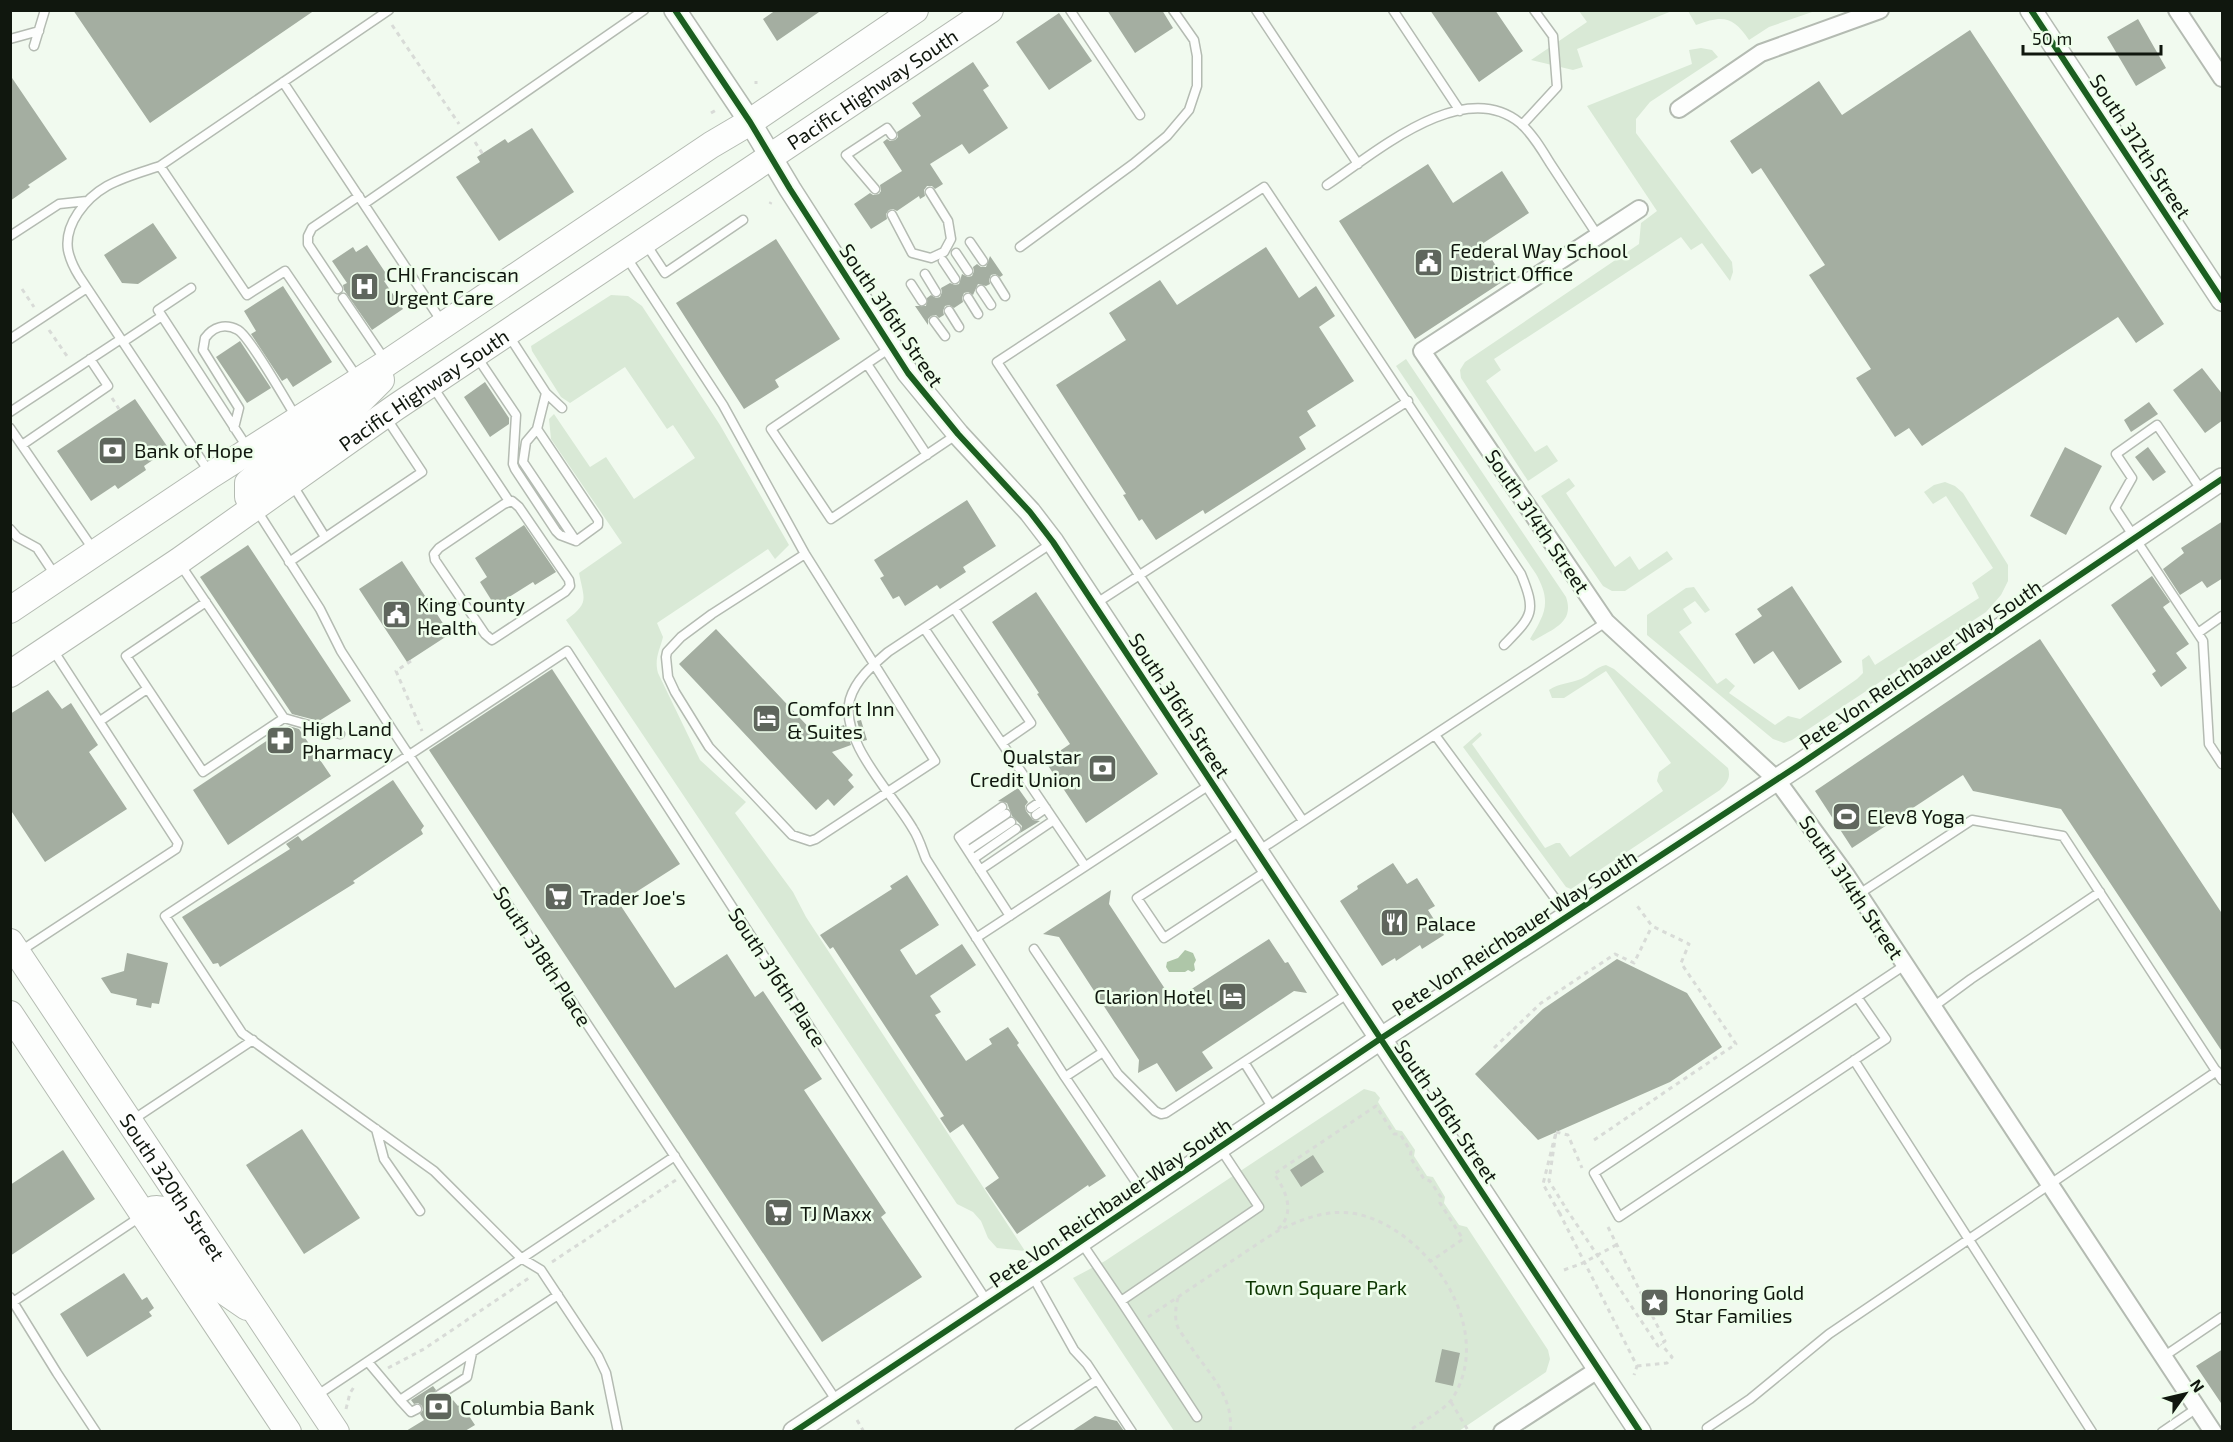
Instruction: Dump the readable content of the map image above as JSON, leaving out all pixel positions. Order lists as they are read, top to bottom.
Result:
{
  "streets": {
    "main road": ["Pacific Highway South", "South 320th Street"],
    "street": [
      "South 312th Street",
      "South 316th Street",
      "South 314th Street",
      "Pete Von Reichbauer Way South"
    ],
    "lane": ["South 318th Place", "South 316th Place"]
  },
  "crossings": [
    ["Pacific Highway South", "South 316th Street"],
    ["Pacific Highway South", "South 318th Place"],
    ["South 316th Street", "Pete Von Reichbauer Way South"],
    ["South 314th Street", "Pete Von Reichbauer Way South"],
    ["Pete Von Reichbauer Way South", "South 318th Place"],
    ["Pete Von Reichbauer Way South", "South 316th Place"]
  ],
  "parks": ["Town Square Park"],
  "places": {
    "public building": ["Federal Way School District Office", "King County Health"],
    "hospital": ["CHI Franciscan Urgent Care"],
    "bank": ["Bank of Hope", "Qualstar Credit Union", "Columbia Bank"],
    "hotel": ["Comfort Inn & Suites", "Clarion Hotel"],
    "pharmacy": ["High Land Pharmacy"],
    "sports": ["Elev8 Yoga"],
    "supermarket": ["Trader Joe's", "TJ Maxx"],
    "restaurant": ["Palace"],
    "place": ["Honoring Gold Star Families"]
  },
  "scale_bar": "50 m",
  "north": "top right"
}
